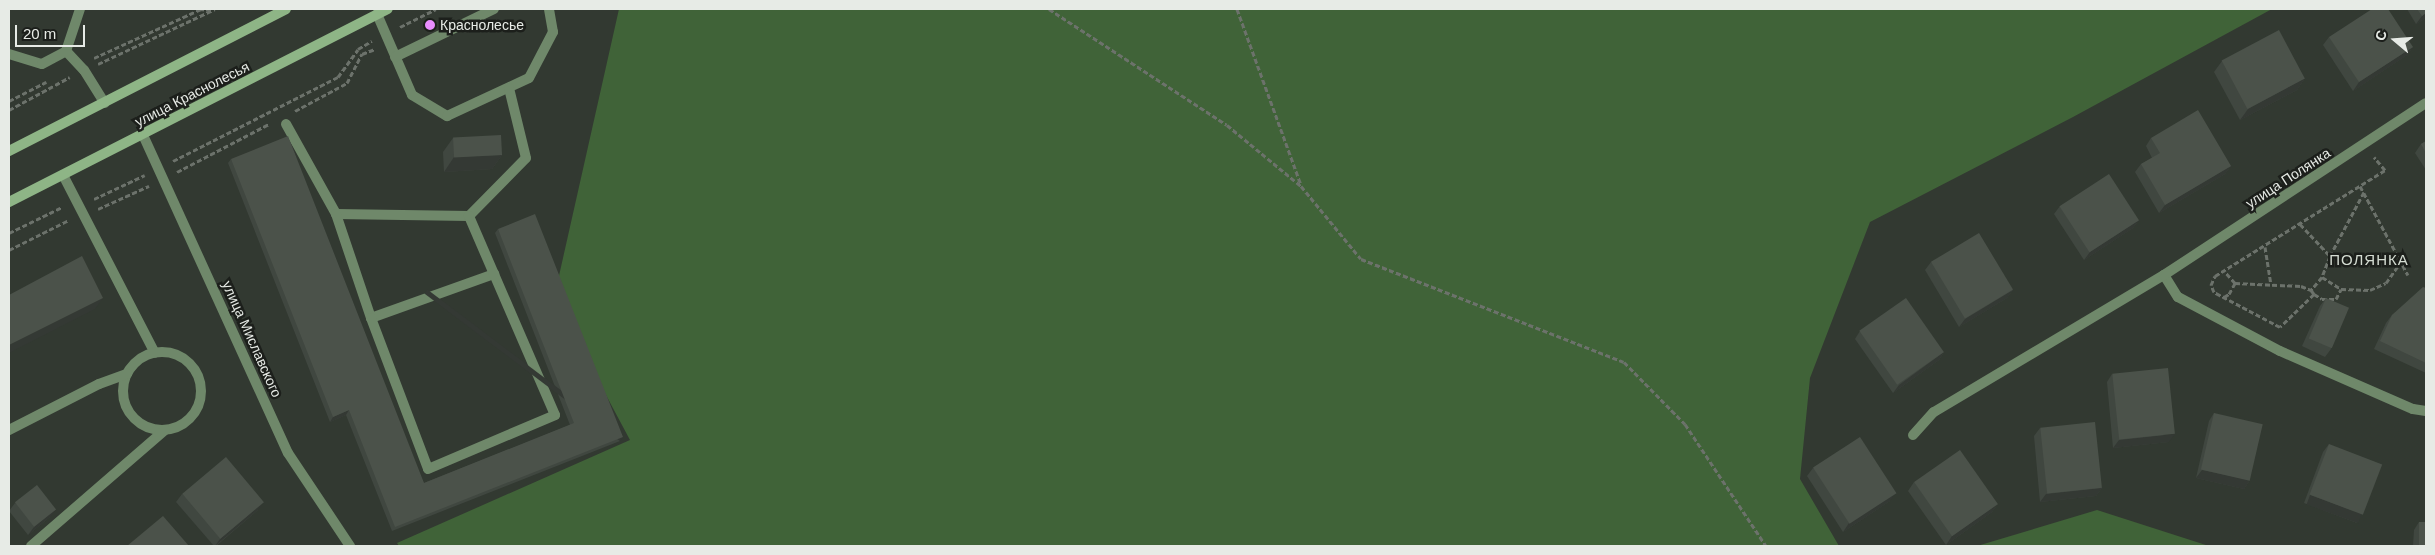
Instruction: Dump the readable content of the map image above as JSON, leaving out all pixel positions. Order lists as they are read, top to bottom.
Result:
{
  "streets": {
    "street": ["улица Краснолесья", "улица Полянка", "улица Миславского"]
  },
  "crossings": [
    ["улица Краснолесья", "улица Миславского"]
  ],
  "districts": ["ПОЛЯНКА"],
  "places": ["Краснолесье"],
  "scale_bar": "20 m",
  "north": "left"
}
